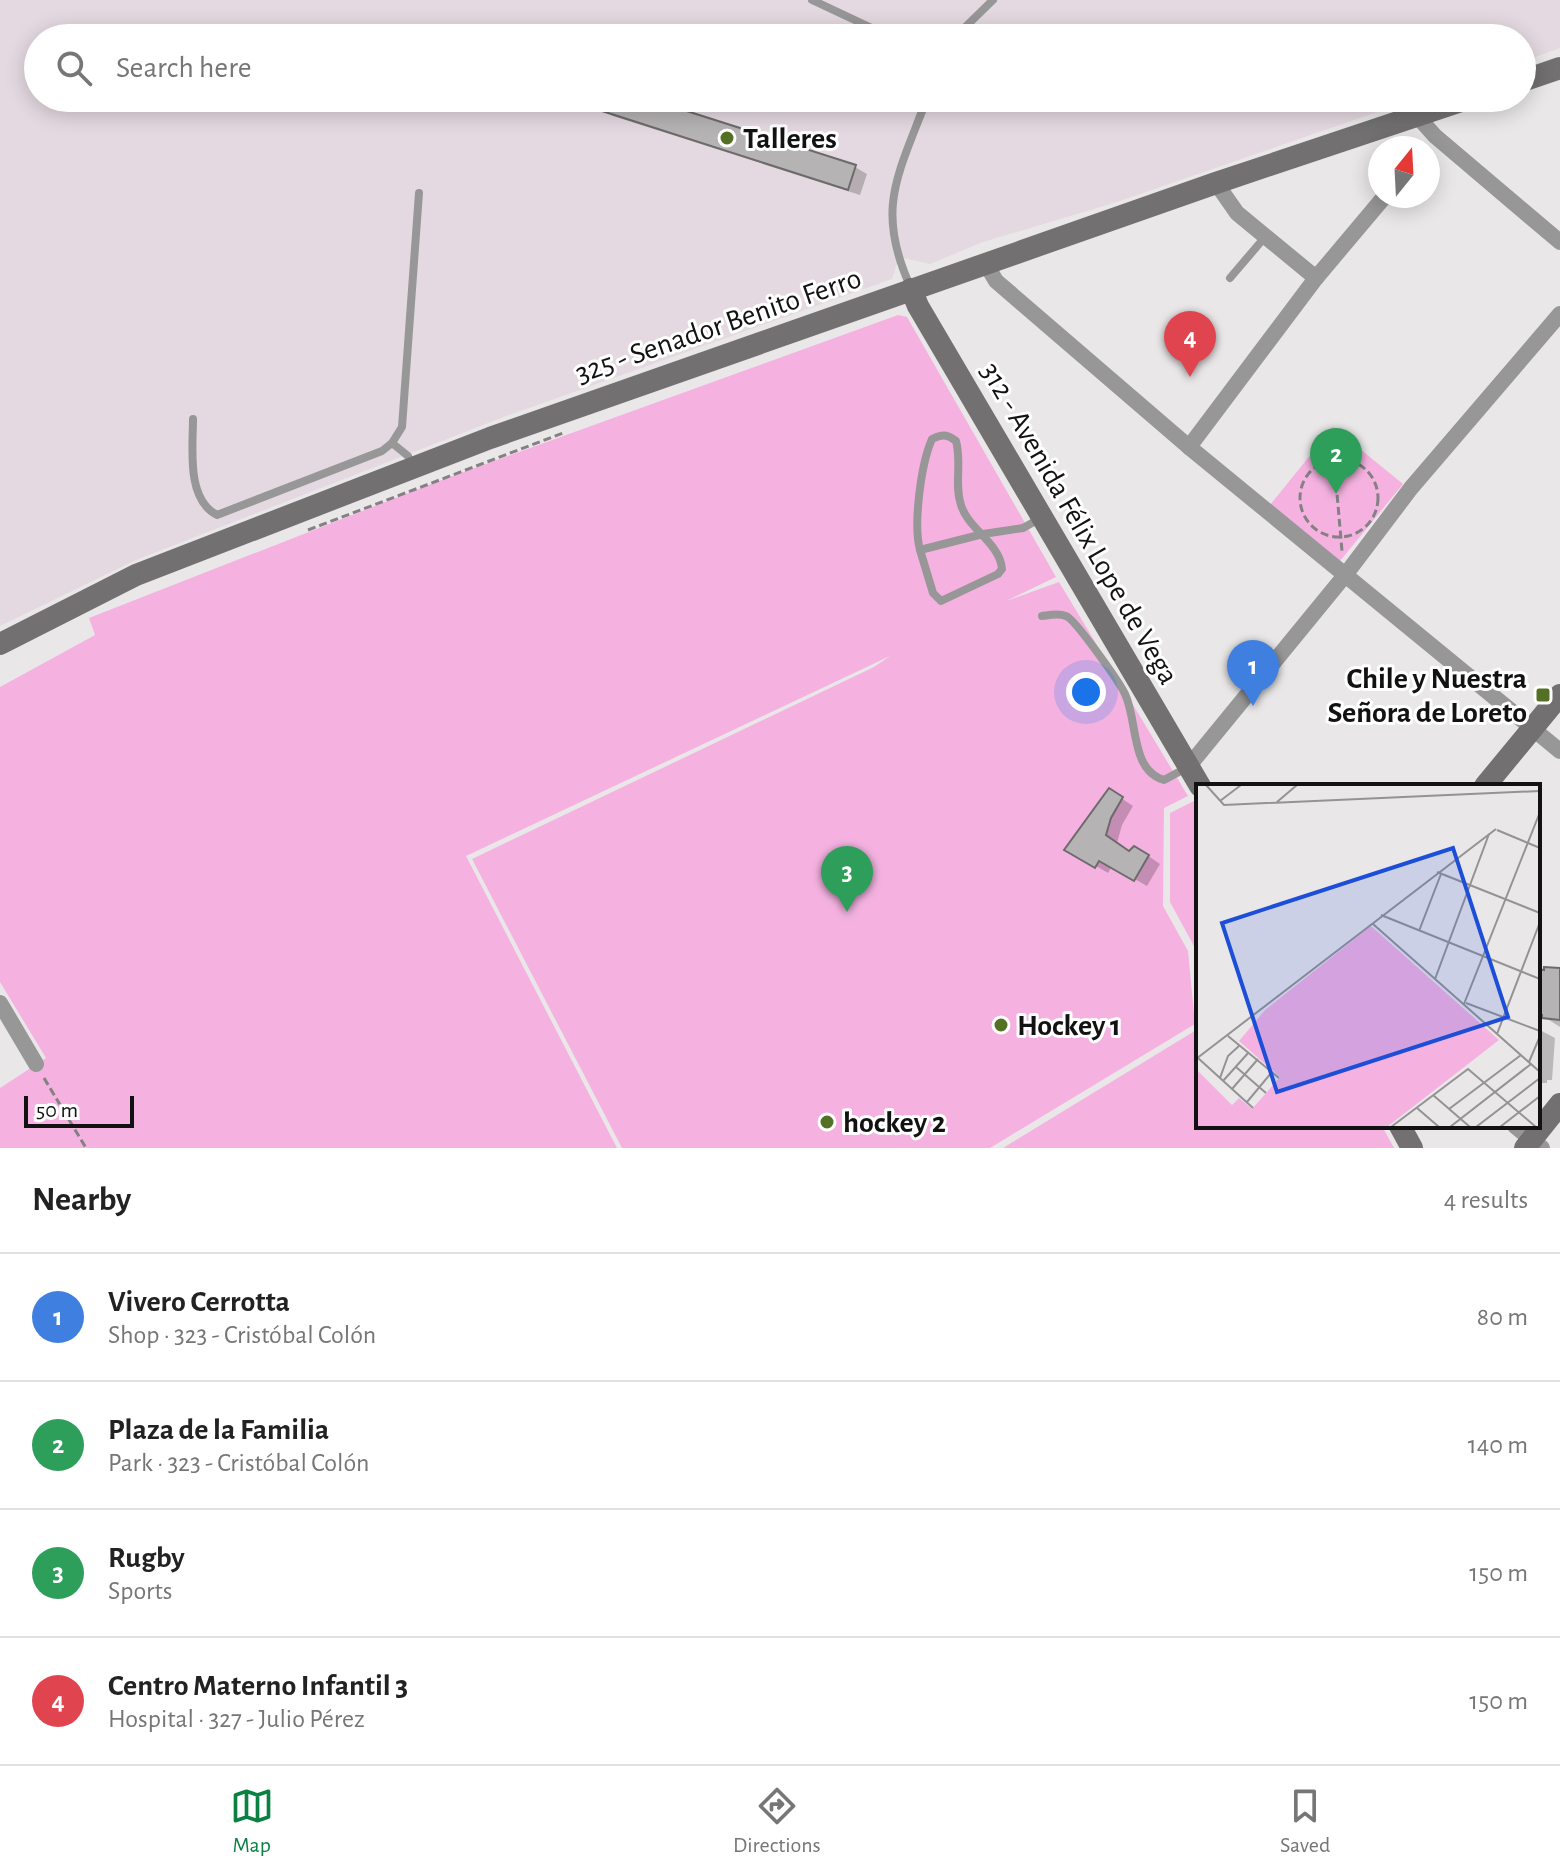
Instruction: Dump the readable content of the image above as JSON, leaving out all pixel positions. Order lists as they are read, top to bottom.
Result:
{
  "streets": {
    "main road": ["325 - Senador Benito Ferro", "312 - Avenida Félix Lope de Vega"]
  },
  "crossings": [
    ["325 - Senador Benito Ferro", "312 - Avenida Félix Lope de Vega"]
  ],
  "places": {
    "other": ["Talleres", "Hockey 1", "hockey 2"],
    "transit": ["Chile y Nuestra Señora de Loreto"]
  },
  "scale_bar": "50 m",
  "north": "top",
  "page": {
    "search": "Search here",
    "pins": [
      "4",
      "2",
      "1",
      "3"
    ],
    "scale": "50 m",
    "heading": ["Nearby", "4 results"],
    "list": [
      {
        "mark": "1",
        "name": "Vivero Cerrotta",
        "note": "Shop · 323 - Cristóbal Colón",
        "value": "80 m"
      },
      {
        "mark": "2",
        "name": "Plaza de la Familia",
        "note": "Park · 323 - Cristóbal Colón",
        "value": "140 m"
      },
      {
        "mark": "3",
        "name": "Rugby",
        "note": "Sports",
        "value": "150 m"
      },
      {
        "mark": "4",
        "name": "Centro Materno Infantil 3",
        "note": "Hospital · 327 - Julio Pérez",
        "value": "150 m"
      }
    ],
    "nav": ["Map", "Directions", "Saved"]
  }
}
